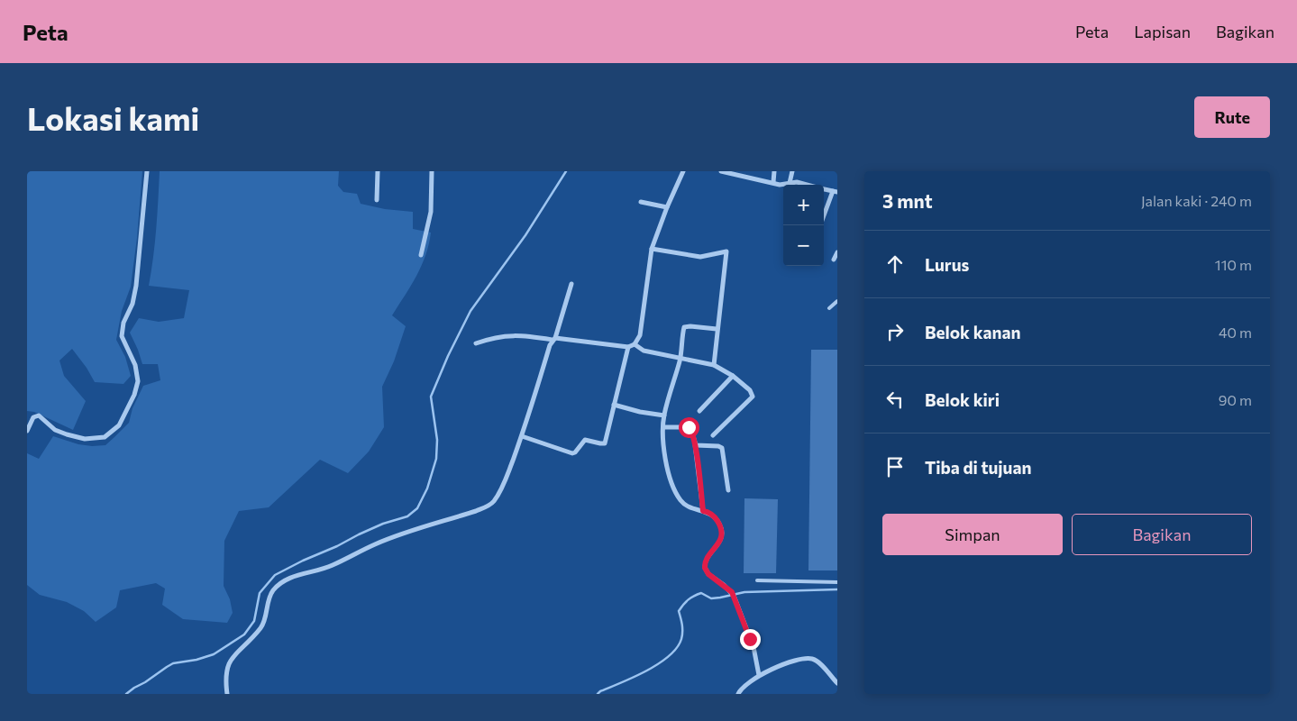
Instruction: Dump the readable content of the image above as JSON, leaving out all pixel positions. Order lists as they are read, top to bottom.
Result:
{
  "page": {
    "header": "Peta",
    "nav": ["Peta", "Lapisan", "Bagikan"],
    "buttons": [
      "Rute",
      ["Simpan", "Bagikan"]
    ],
    "title": "Lokasi kami",
    "heading": ["3 mnt", "Jalan kaki · 240 m"],
    "map_buttons": ["+", "−"],
    "list": [
      ["Lurus", "110 m"],
      ["Belok kanan", "40 m"],
      ["Belok kiri", "90 m"],
      "Tiba di tujuan"
    ]
  }
}
